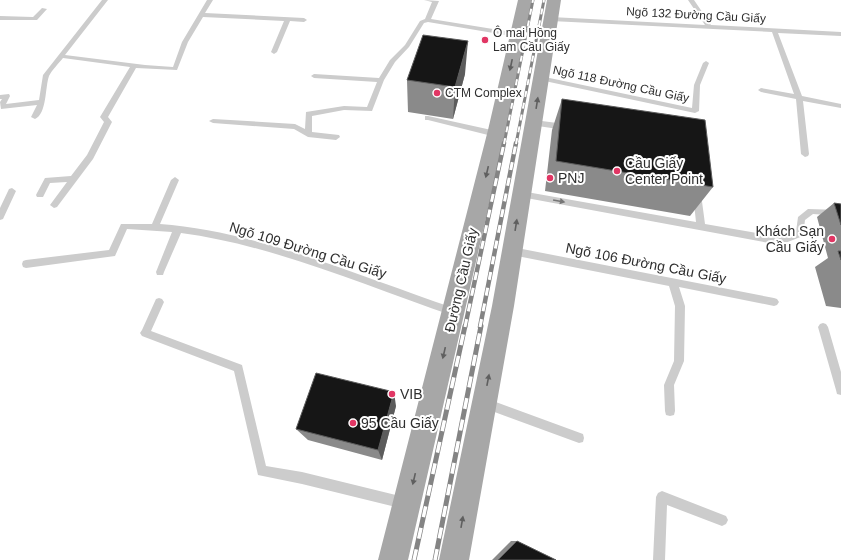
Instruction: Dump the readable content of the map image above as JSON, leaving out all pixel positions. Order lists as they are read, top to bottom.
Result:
{
  "streets": {
    "main road": ["Đường Cầu Giấy"],
    "lane": [
      "Ngõ 132 Đường Cầu Giấy",
      "Ngõ 118 Đường Cầu Giấy",
      "Ngõ 109 Đường Cầu Giấy",
      "Ngõ 106 Đường Cầu Giấy"
    ]
  },
  "crossings": [
    ["Ngõ 109 Đường Cầu Giấy", "Đường Cầu Giấy"]
  ],
  "places": [
    "Ô mai Hồng Lam Cầu Giấy",
    "CTM Complex",
    "Cầu Giấy Center Point",
    "PNJ",
    "Khách Sạn Cầu Giấy",
    "VIB",
    "95 Cầu Giấy"
  ]
}
